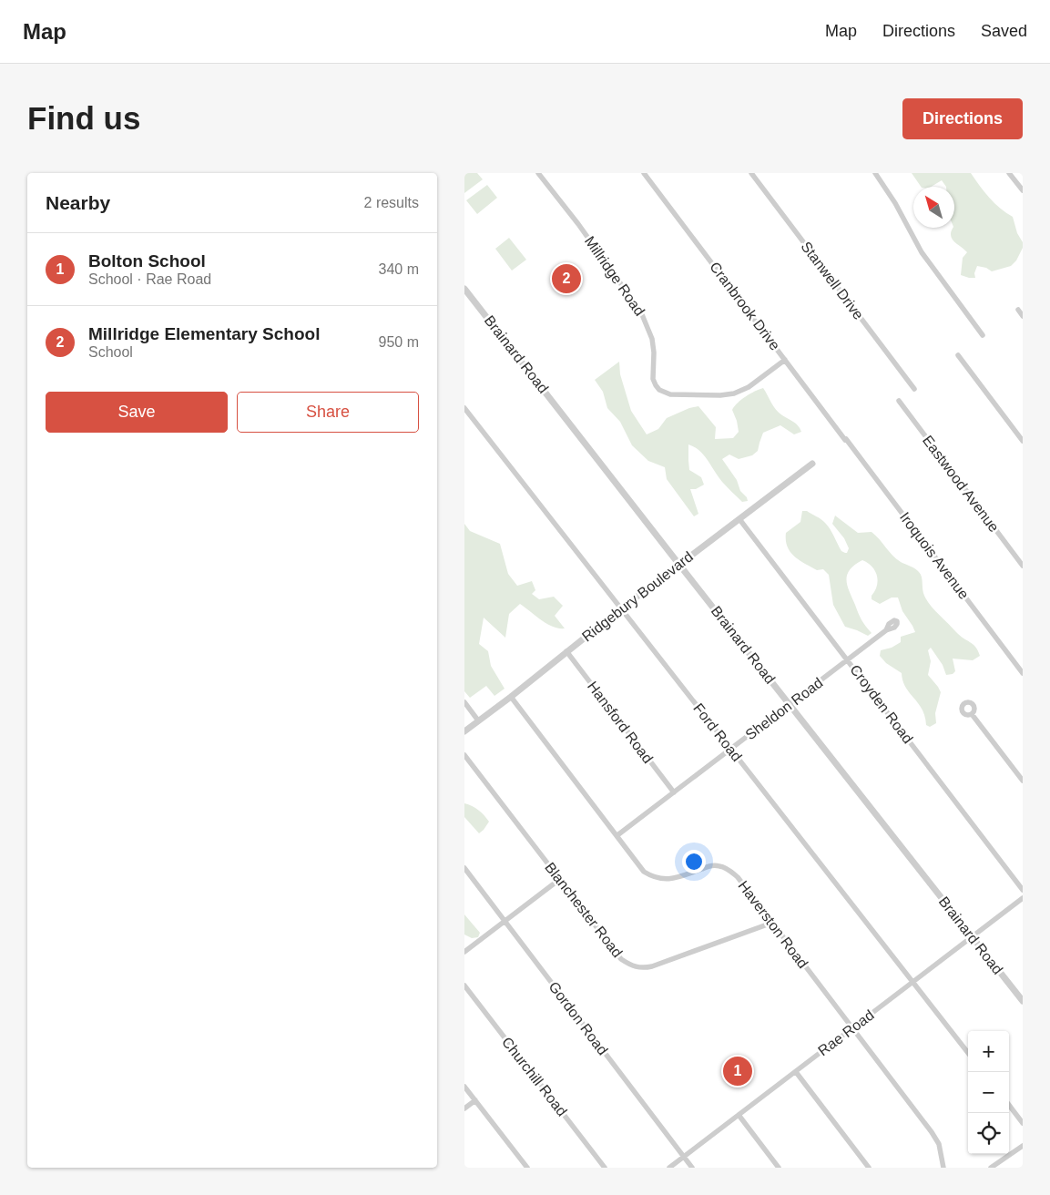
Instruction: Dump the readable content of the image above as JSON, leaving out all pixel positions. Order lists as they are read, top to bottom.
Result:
{
  "streets": {
    "street": [
      "Millridge Road",
      "Stanwell Drive",
      "Cranbrook Drive",
      "Brainard Road",
      "Eastwood Avenue",
      "Iroquois Avenue",
      "Ridgebury Boulevard",
      "Croyden Road",
      "Sheldon Road",
      "Hansford Road",
      "Ford Road",
      "Blanchester Road",
      "Haverston Road",
      "Gordon Road",
      "Rae Road",
      "Churchill Road"
    ]
  },
  "crossings": [
    ["Millridge Road", "Cranbrook Drive"],
    ["Cranbrook Drive", "Iroquois Avenue"],
    ["Brainard Road", "Ridgebury Boulevard"],
    ["Brainard Road", "Sheldon Road"],
    ["Brainard Road", "Rae Road"],
    ["Ridgebury Boulevard", "Croyden Road"],
    ["Ridgebury Boulevard", "Hansford Road"],
    ["Ridgebury Boulevard", "Ford Road"],
    ["Ridgebury Boulevard", "Haverston Road"],
    ["Croyden Road", "Sheldon Road"],
    ["Sheldon Road", "Hansford Road"],
    ["Sheldon Road", "Ford Road"],
    ["Sheldon Road", "Haverston Road"],
    ["Ford Road", "Rae Road"],
    ["Blanchester Road", "Haverston Road"],
    ["Haverston Road", "Rae Road"],
    ["Gordon Road", "Rae Road"]
  ],
  "north": "top left",
  "page": {
    "header": "Map",
    "nav": ["Map", "Directions", "Saved"],
    "buttons": [
      "Directions",
      ["Save", "Share"]
    ],
    "title": "Find us",
    "heading": ["Nearby", "2 results"],
    "list": [
      {
        "mark": "1",
        "name": "Bolton School",
        "note": "School · Rae Road",
        "value": "340 m"
      },
      {
        "mark": "2",
        "name": "Millridge Elementary School",
        "note": "School",
        "value": "950 m"
      }
    ],
    "pins": ["2", "1"],
    "map_buttons": ["+", "−"]
  }
}
